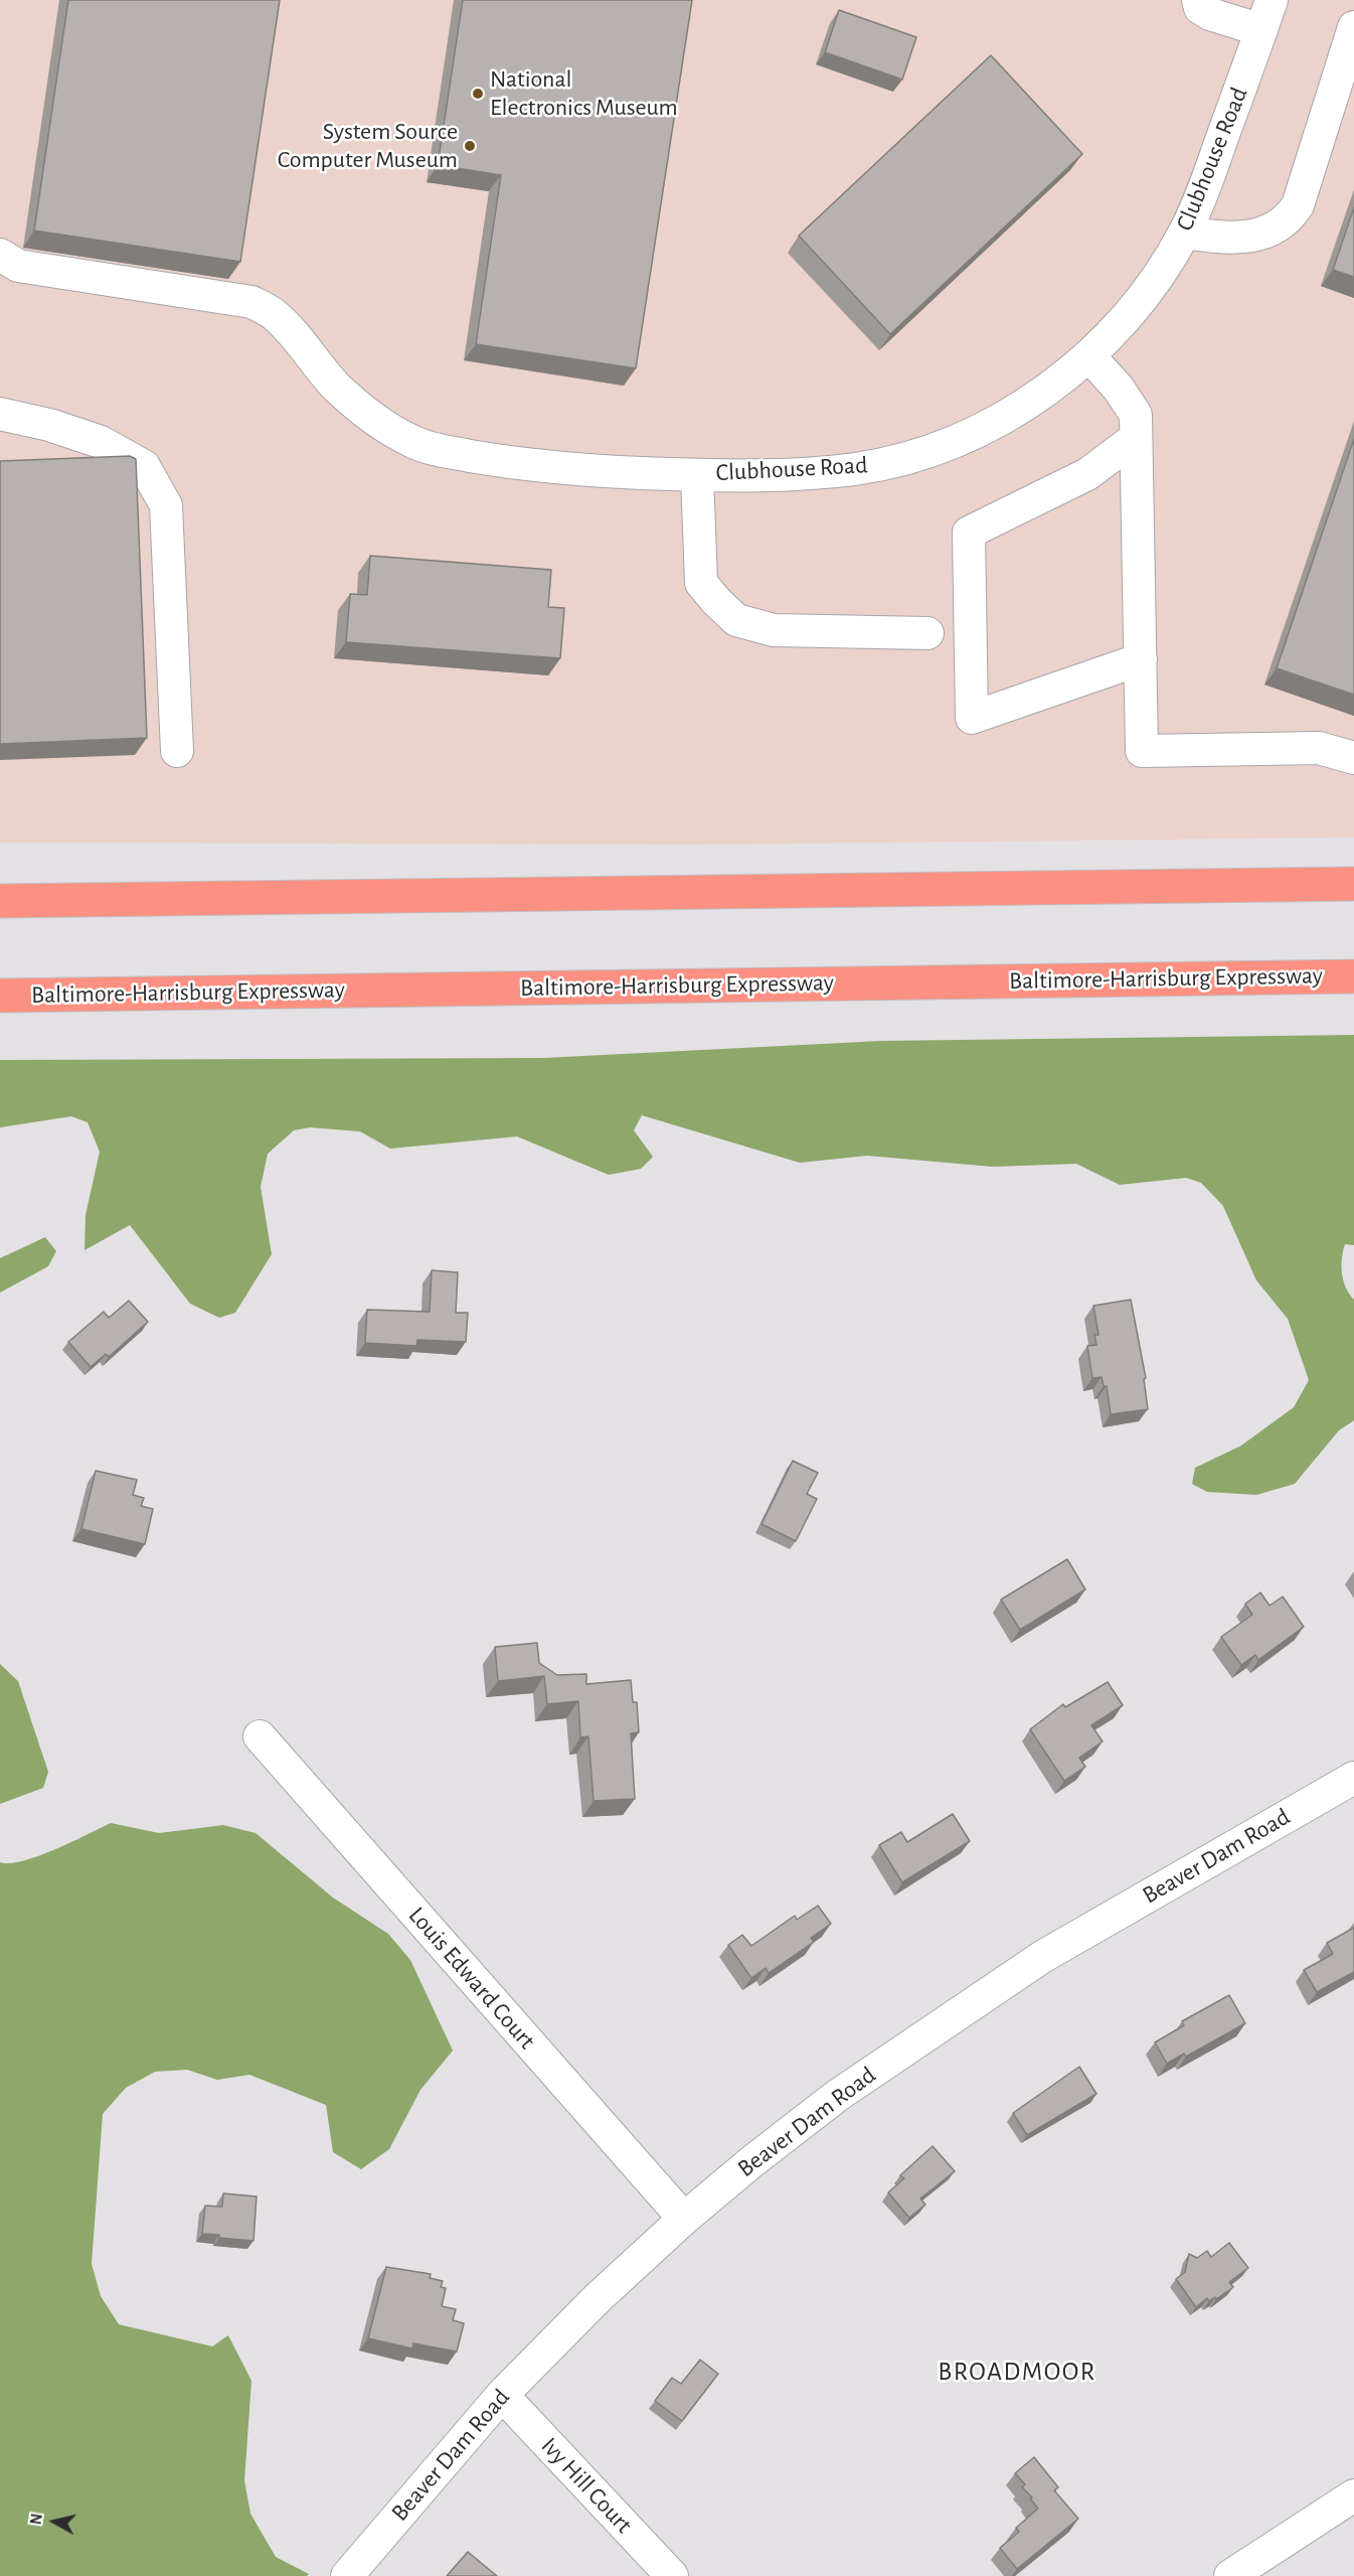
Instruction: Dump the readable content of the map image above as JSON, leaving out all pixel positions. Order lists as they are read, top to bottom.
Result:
{
  "streets": {
    "highway": ["Baltimore-Harrisburg Expressway"],
    "street": [
      "Clubhouse Road",
      "Beaver Dam Road",
      "Louis Edward Court",
      "Ivy Hill Court"
    ]
  },
  "crossings": [
    ["Beaver Dam Road", "Louis Edward Court"],
    ["Beaver Dam Road", "Ivy Hill Court"]
  ],
  "districts": ["BROADMOOR"],
  "places": ["National Electronics Museum", "System Source Computer Museum"],
  "north": "left"
}
